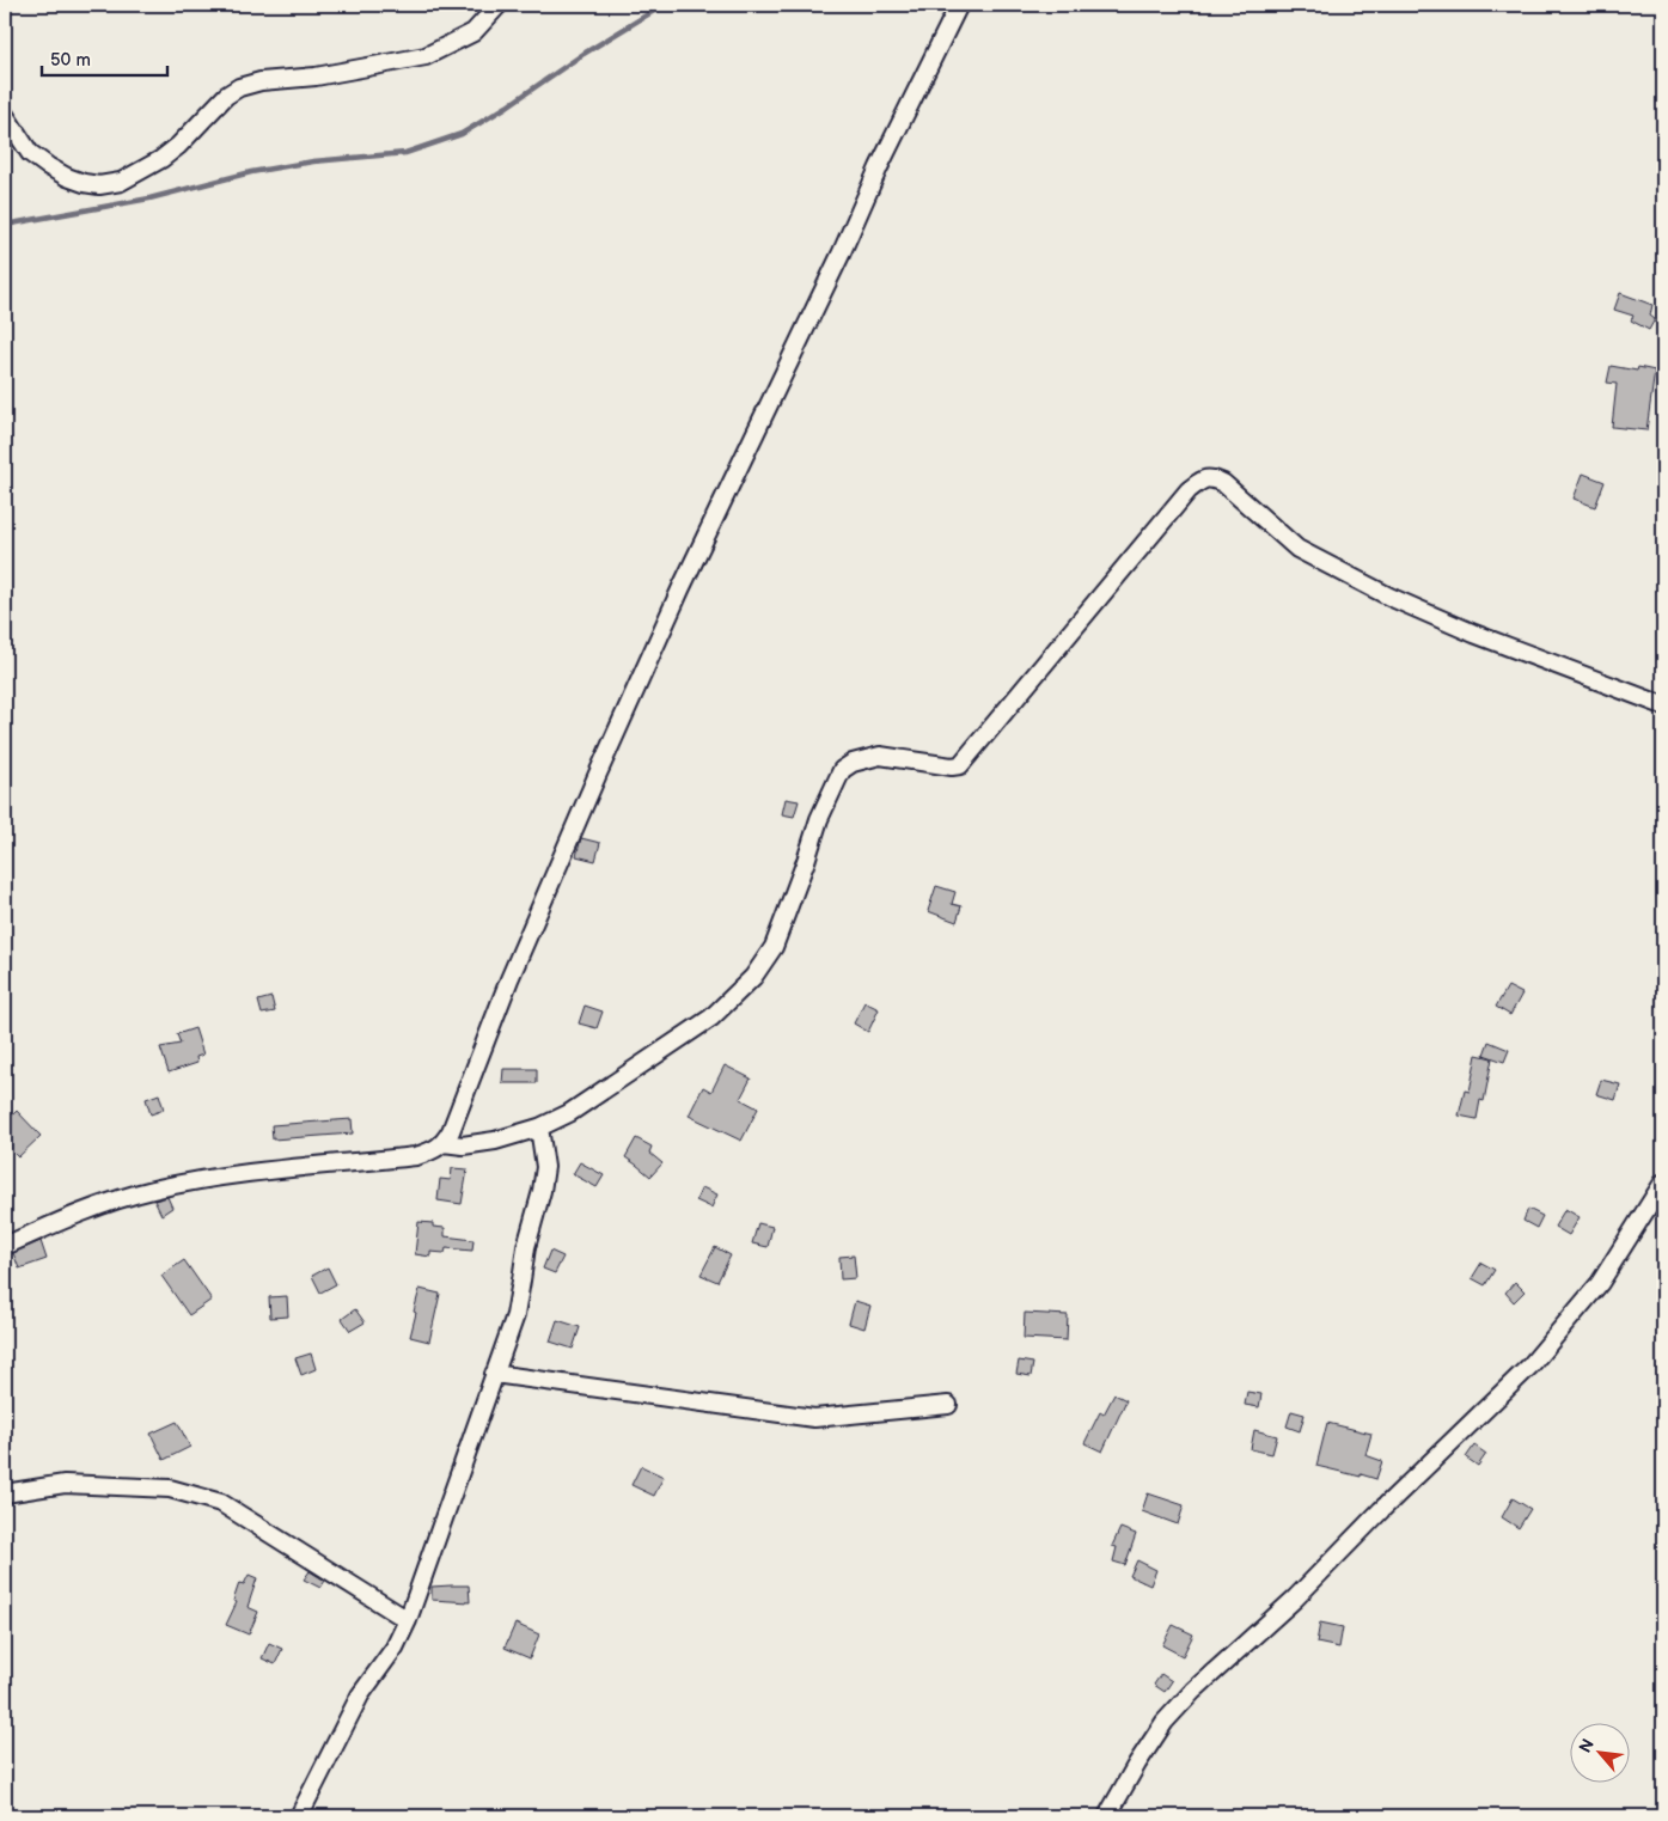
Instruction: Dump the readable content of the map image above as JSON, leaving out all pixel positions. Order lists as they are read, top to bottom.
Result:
{
  "scale_bar": "50 m",
  "north": "top left"
}
